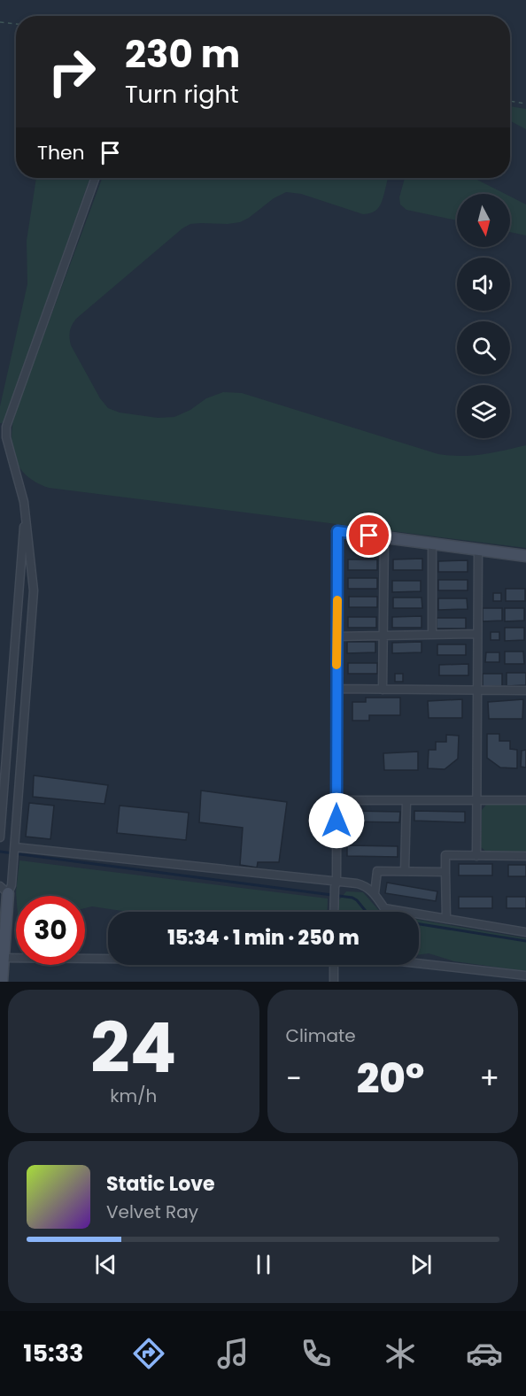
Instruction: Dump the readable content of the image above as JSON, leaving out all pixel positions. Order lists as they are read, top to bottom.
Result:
{
  "north": "bottom",
  "page": {
    "turn": ["230 m", "Turn right"],
    "then": "Then",
    "limit": "30",
    "trip": "15:34 · 1 min · 250 m",
    "tile": [
      ["24", "km/h"],
      "Climate"
    ],
    "heat": ["−", "20°", "+"],
    "song": ["Static Love", "Velvet Ray"],
    "tabs": "15:33"
  }
}
